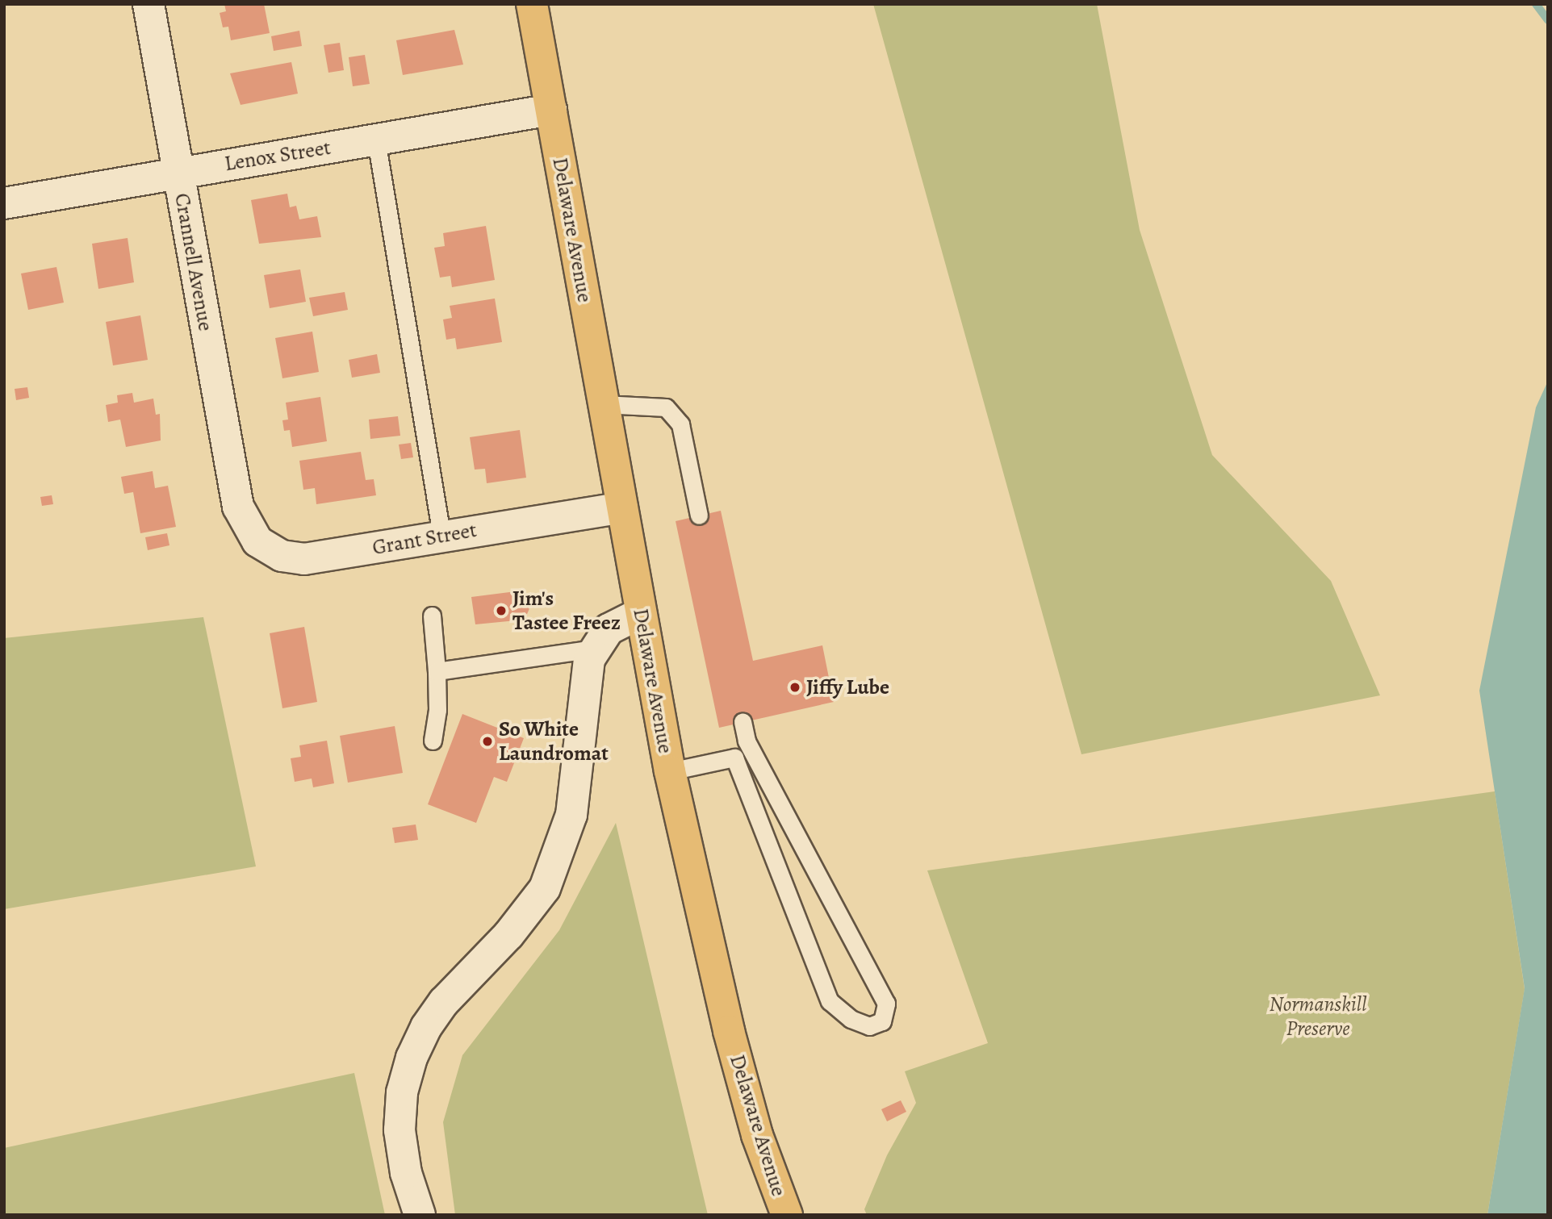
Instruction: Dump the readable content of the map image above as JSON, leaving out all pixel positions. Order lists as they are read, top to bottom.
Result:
{
  "streets": {
    "main road": ["Delaware Avenue"],
    "street": ["Lenox Street", "Crannell Avenue", "Grant Street"]
  },
  "crossings": [
    ["Lenox Street", "Delaware Avenue"],
    ["Lenox Street", "Crannell Avenue"],
    ["Delaware Avenue", "Grant Street"],
    ["Crannell Avenue", "Grant Street"]
  ],
  "parks": ["Normanskill Preserve"],
  "places": ["Jim's Tastee Freez", "Jiffy Lube", "So White Laundromat"]
}
